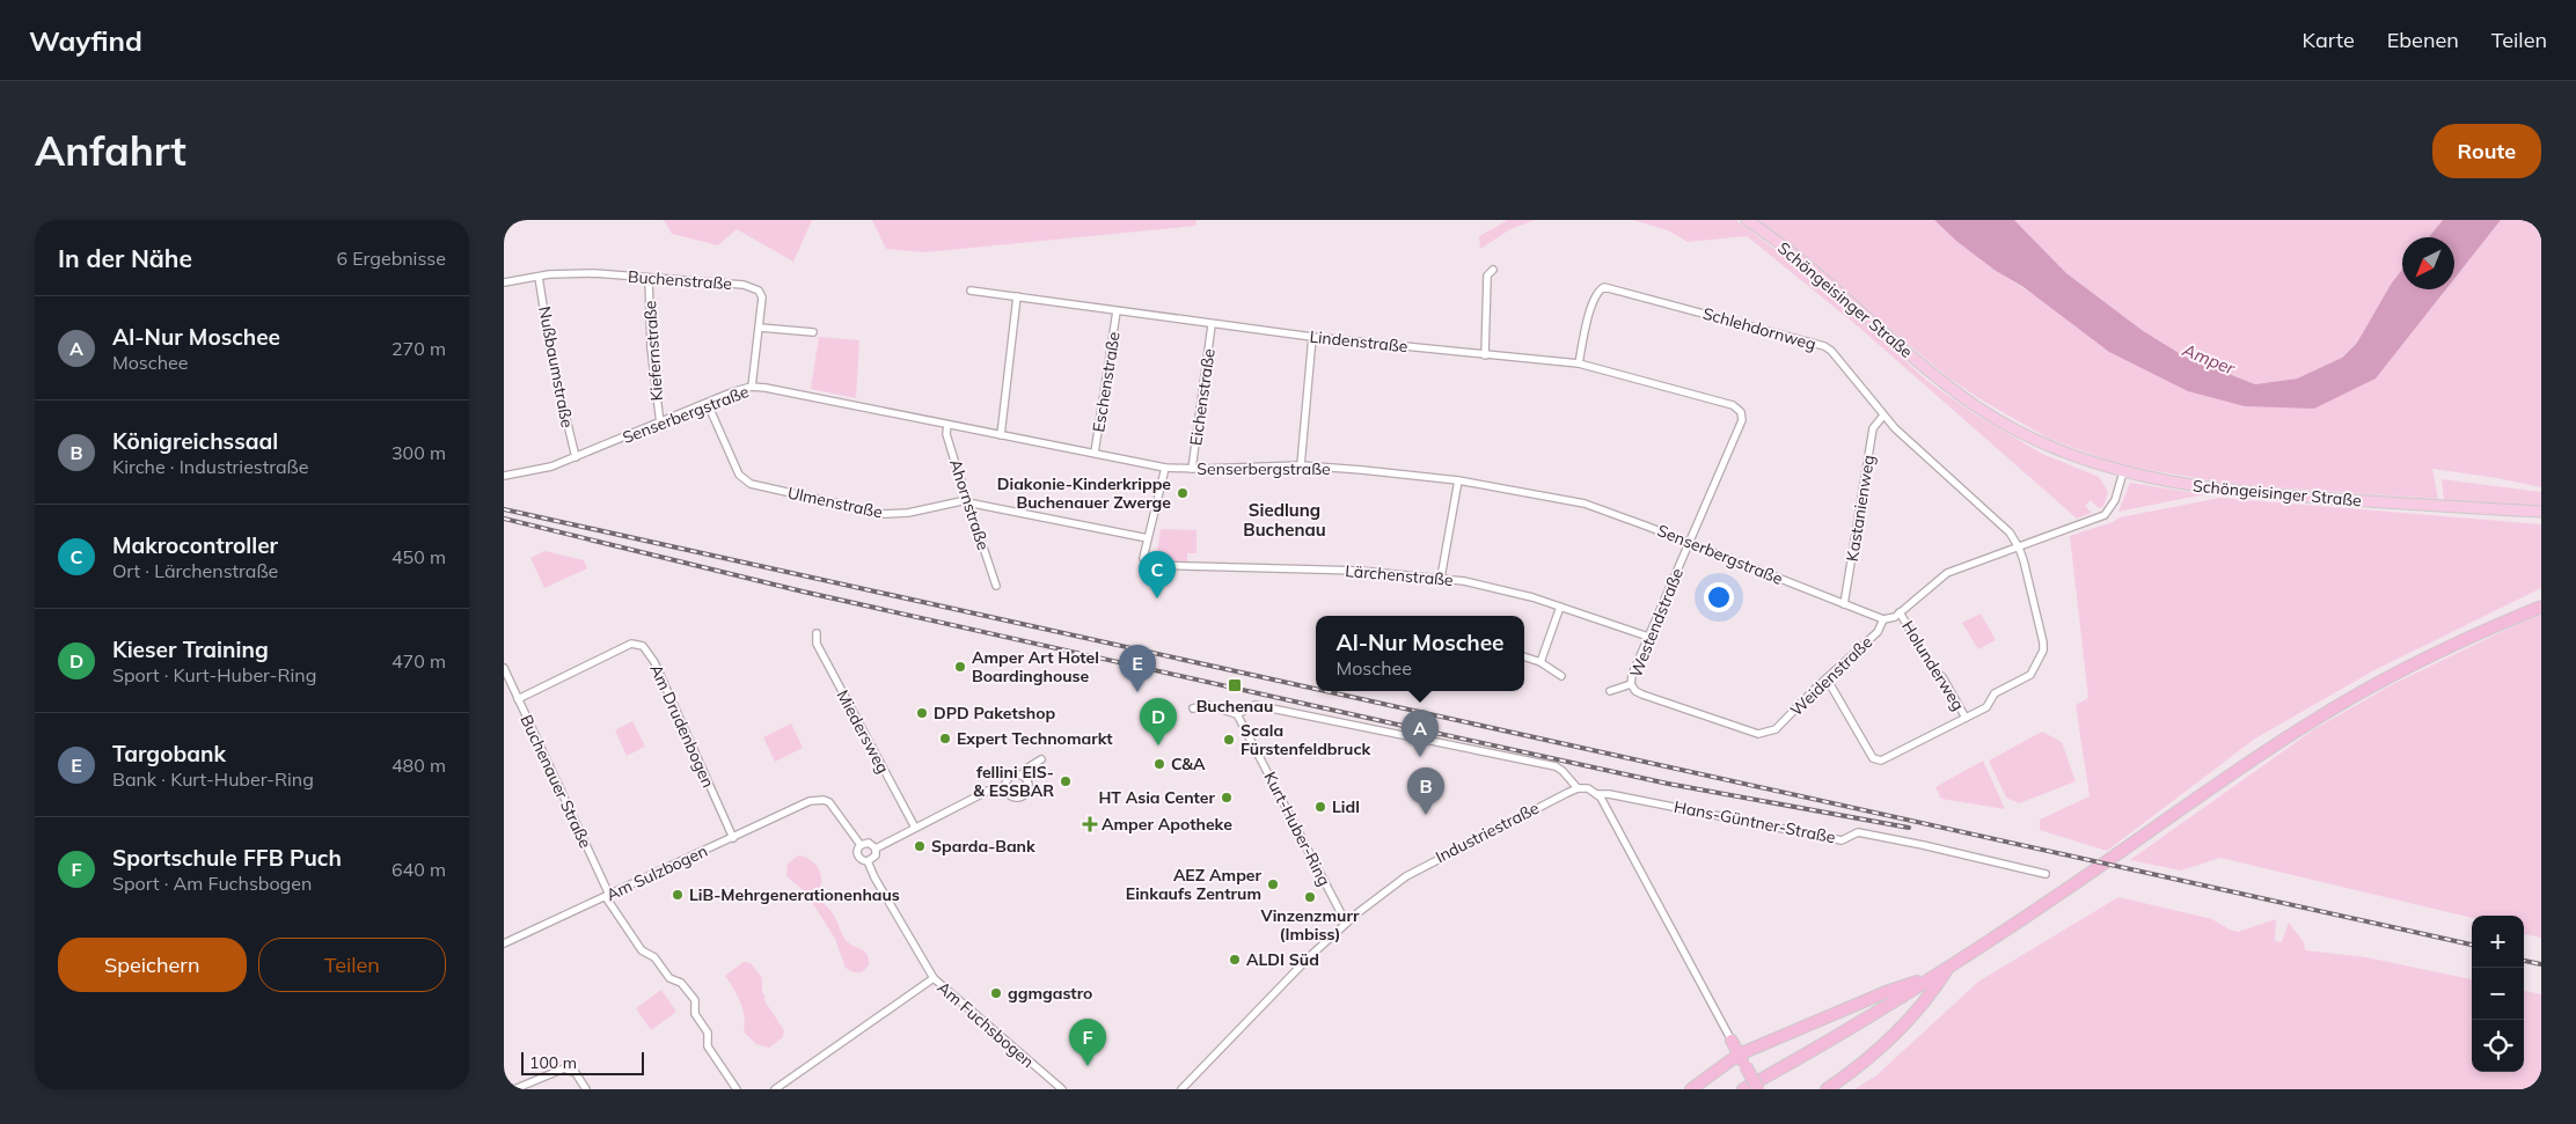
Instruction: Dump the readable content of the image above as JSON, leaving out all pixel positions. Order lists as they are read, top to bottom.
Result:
{
  "streets": {
    "main road": ["Schöngeisinger Straße"],
    "street": [
      "Buchenstraße",
      "Schlehdornweg",
      "Lindenstraße",
      "Kiefernstraße",
      "Nußbaumstraße",
      "Eschenstraße",
      "Eichenstraße",
      "Senserbergstraße",
      "Ulmenstraße",
      "Ahornstraße",
      "Kastanienweg",
      "Lärchenstraße",
      "Westendstraße",
      "Holunderweg",
      "Weidenstraße",
      "Am Drudenbogen",
      "Miedersweg",
      "Buchenauer Straße",
      "Hans-Güntner-Straße",
      "Kurt-Huber-Ring",
      "Industriestraße",
      "Am Sulzbogen",
      "Am Fuchsbogen"
    ]
  },
  "crossings": [
    ["Buchenstraße", "Kiefernstraße"],
    ["Buchenstraße", "Nußbaumstraße"],
    ["Buchenstraße", "Senserbergstraße"],
    ["Schlehdornweg", "Lindenstraße"],
    ["Schlehdornweg", "Kastanienweg"],
    ["Lindenstraße", "Eschenstraße"],
    ["Lindenstraße", "Eichenstraße"],
    ["Lindenstraße", "Westendstraße"],
    ["Kiefernstraße", "Senserbergstraße"],
    ["Nußbaumstraße", "Senserbergstraße"],
    ["Eschenstraße", "Senserbergstraße"],
    ["Eichenstraße", "Senserbergstraße"],
    ["Senserbergstraße", "Ulmenstraße"],
    ["Senserbergstraße", "Ahornstraße"],
    ["Senserbergstraße", "Kastanienweg"],
    ["Senserbergstraße", "Westendstraße"],
    ["Senserbergstraße", "Weidenstraße"],
    ["Ulmenstraße", "Ahornstraße"],
    ["Ulmenstraße", "Lärchenstraße"],
    ["Lärchenstraße", "Westendstraße"],
    ["Westendstraße", "Weidenstraße"],
    ["Am Drudenbogen", "Buchenauer Straße"],
    ["Am Drudenbogen", "Am Sulzbogen"],
    ["Buchenauer Straße", "Am Sulzbogen"],
    ["Kurt-Huber-Ring", "Industriestraße"],
    ["Am Sulzbogen", "Am Fuchsbogen"]
  ],
  "districts": ["Siedlung Buchenau"],
  "water": ["Amper"],
  "places": {
    "other": [
      "Diakonie-Kinderkrippe Buchenauer Zwerge",
      "Amper Art Hotel Boardinghouse",
      "DPD Paketshop",
      "Expert Technomarkt",
      "Scala Fürstenfeldbruck",
      "C&A",
      "fellini EIS- & ESSBAR",
      "HT Asia Center",
      "Lidl",
      "Sparda-Bank",
      "AEZ Amper Einkaufs Zentrum",
      "LiB-Mehrgenerationenhaus",
      "Vinzenzmurr (Imbiss)",
      "ALDI Süd",
      "ggmgastro"
    ],
    "transit": ["Buchenau"],
    "health": ["Amper Apotheke"]
  },
  "scale_bar": "100 m",
  "north": "bottom left",
  "page": {
    "header": "Wayfind",
    "nav": ["Karte", "Ebenen", "Teilen"],
    "buttons": [
      "Route",
      ["Speichern", "Teilen"]
    ],
    "title": "Anfahrt",
    "heading": ["In der Nähe", "6 Ergebnisse"],
    "list": [
      {
        "mark": "A",
        "name": "Al-Nur Moschee",
        "note": "Moschee",
        "value": "270 m"
      },
      {
        "mark": "B",
        "name": "Königreichssaal",
        "note": "Kirche · Industriestraße",
        "value": "300 m"
      },
      {
        "mark": "C",
        "name": "Makrocontroller",
        "note": "Ort · Lärchenstraße",
        "value": "450 m"
      },
      {
        "mark": "D",
        "name": "Kieser Training",
        "note": "Sport · Kurt-Huber-Ring",
        "value": "470 m"
      },
      {
        "mark": "E",
        "name": "Targobank",
        "note": "Bank · Kurt-Huber-Ring",
        "value": "480 m"
      },
      {
        "mark": "F",
        "name": "Sportschule FFB Puch",
        "note": "Sport · Am Fuchsbogen",
        "value": "640 m"
      }
    ],
    "pins": [
      "C",
      "E",
      "D",
      "A",
      "B",
      "F"
    ],
    "popup": ["Al-Nur Moschee", "Moschee"],
    "map_buttons": ["+", "−"],
    "scale": "100 m"
  }
}
